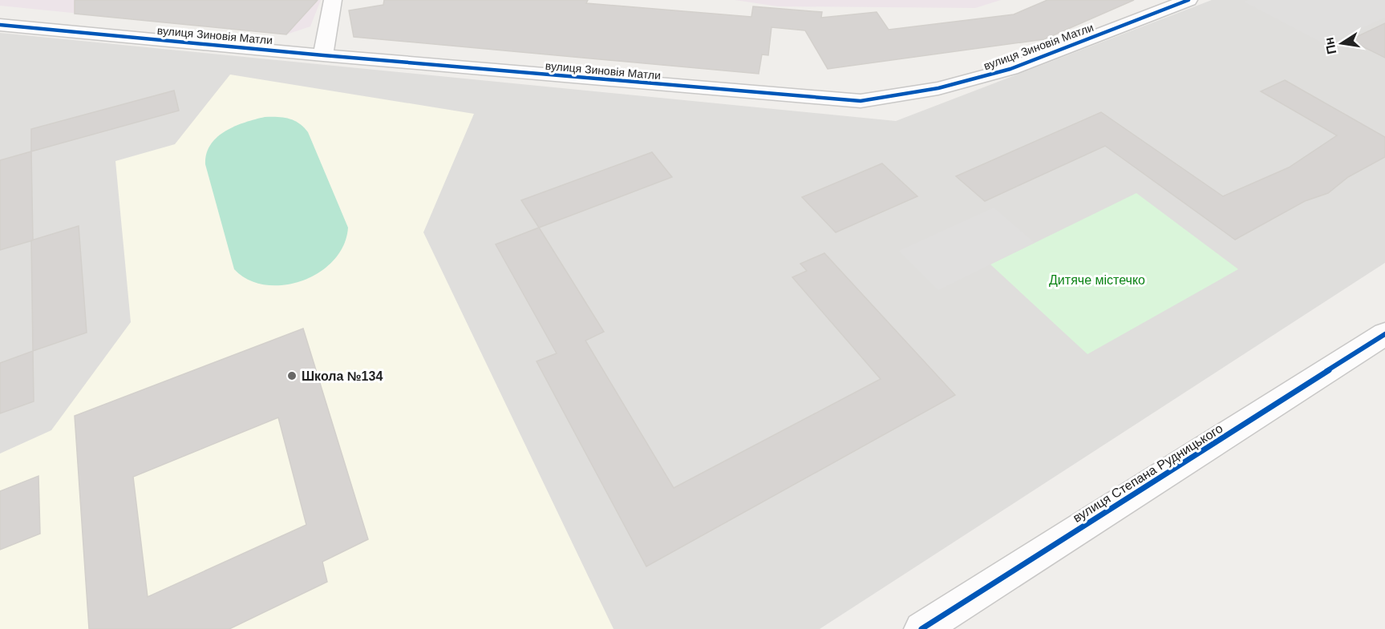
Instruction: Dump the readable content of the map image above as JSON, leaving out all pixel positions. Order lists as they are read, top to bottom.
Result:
{
  "streets": {
    "street": ["вулиця Зиновія Матли", "вулиця Степана Рудницького"]
  },
  "parks": ["Дитяче містечко"],
  "places": ["Школа №134"],
  "north": "left"
}
